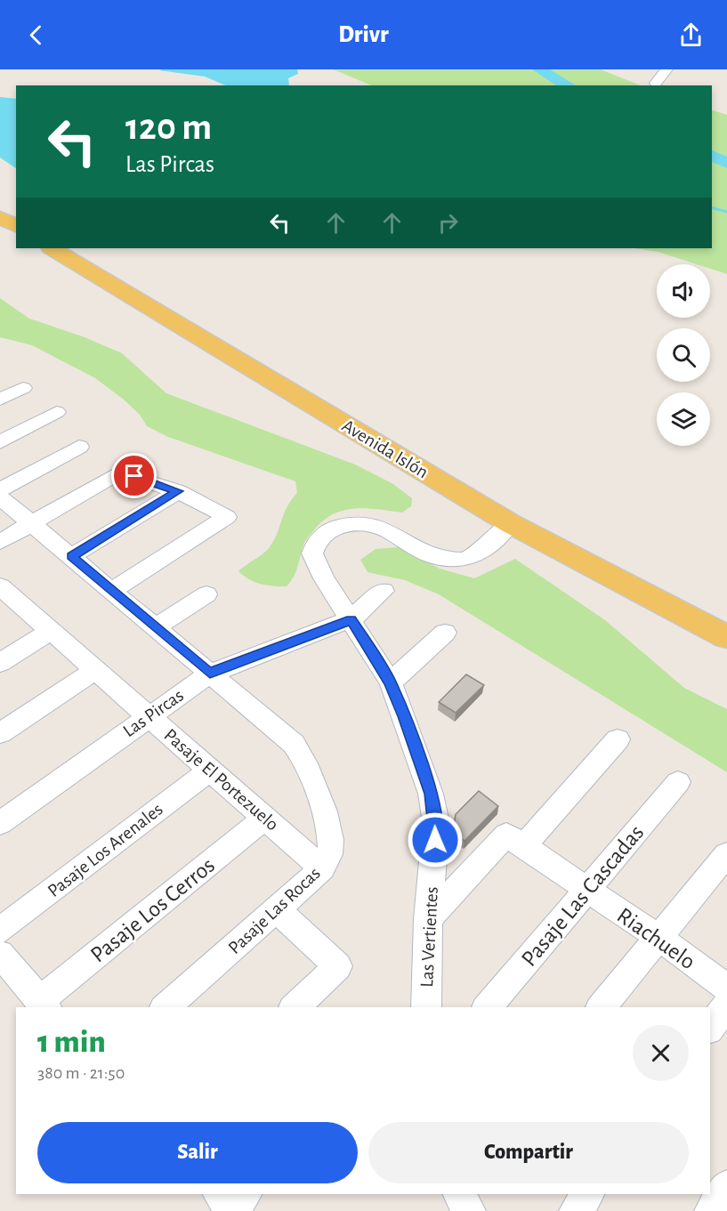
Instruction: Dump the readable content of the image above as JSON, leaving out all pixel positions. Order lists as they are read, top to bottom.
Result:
{
  "streets": {
    "main road": ["Avenida Islón"],
    "street": [
      "Las Pircas",
      "Pasaje El Portezuelo",
      "Pasaje Los Arenales",
      "Pasaje Las Cascadas",
      "Pasaje Los Cerros",
      "Pasaje Las Rocas",
      "Las Vertientes",
      "Riachuelo"
    ]
  },
  "crossings": [
    ["Avenida Islón", "Las Vertientes"],
    ["Las Pircas", "Pasaje El Portezuelo"],
    ["Las Pircas", "Pasaje Las Rocas"],
    ["Las Pircas", "Las Vertientes"],
    ["Pasaje El Portezuelo", "Pasaje Los Arenales"],
    ["Pasaje El Portezuelo", "Pasaje Los Cerros"],
    ["Pasaje El Portezuelo", "Pasaje Las Rocas"],
    ["Pasaje Las Cascadas", "Riachuelo"]
  ],
  "page": {
    "header": "Drivr",
    "turn": ["120 m", "Las Pircas"],
    "heading": ["1 min", "380 m · 21:50"],
    "buttons": ["Salir", "Compartir"]
  }
}
